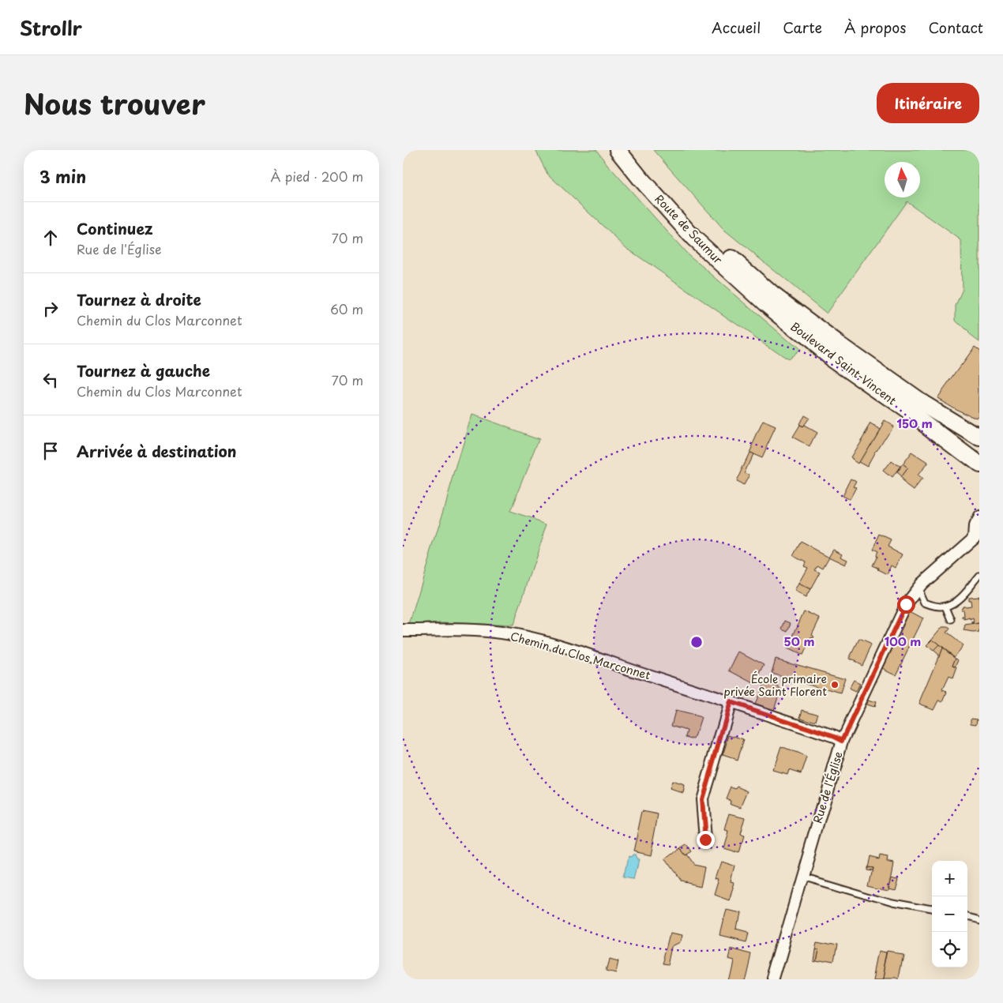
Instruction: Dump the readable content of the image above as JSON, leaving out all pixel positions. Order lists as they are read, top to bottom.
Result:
{
  "streets": {
    "main road": ["Route de Saumur", "Boulevard Saint-Vincent"],
    "street": ["Chemin du Clos Marconnet", "Rue de l'Église"]
  },
  "crossings": [
    ["Route de Saumur", "Boulevard Saint-Vincent"],
    ["Chemin du Clos Marconnet", "Rue de l'Église"]
  ],
  "places": ["École primaire privée Saint Florent"],
  "north": "top",
  "page": {
    "header": "Strollr",
    "nav": [
      "Accueil",
      "Carte",
      "À propos",
      "Contact"
    ],
    "title": "Nous trouver",
    "buttons": "Itinéraire",
    "heading": ["3 min", "À pied · 200 m"],
    "list": [
      ["Continuez", "Rue de l'Église", "70 m"],
      ["Tournez à droite", "Chemin du Clos Marconnet", "60 m"],
      ["Tournez à gauche", "Chemin du Clos Marconnet", "70 m"],
      "Arrivée à destination"
    ],
    "map_buttons": ["+", "−"]
  },
  "rings": ["150 m", "50 m", "100 m"]
}
